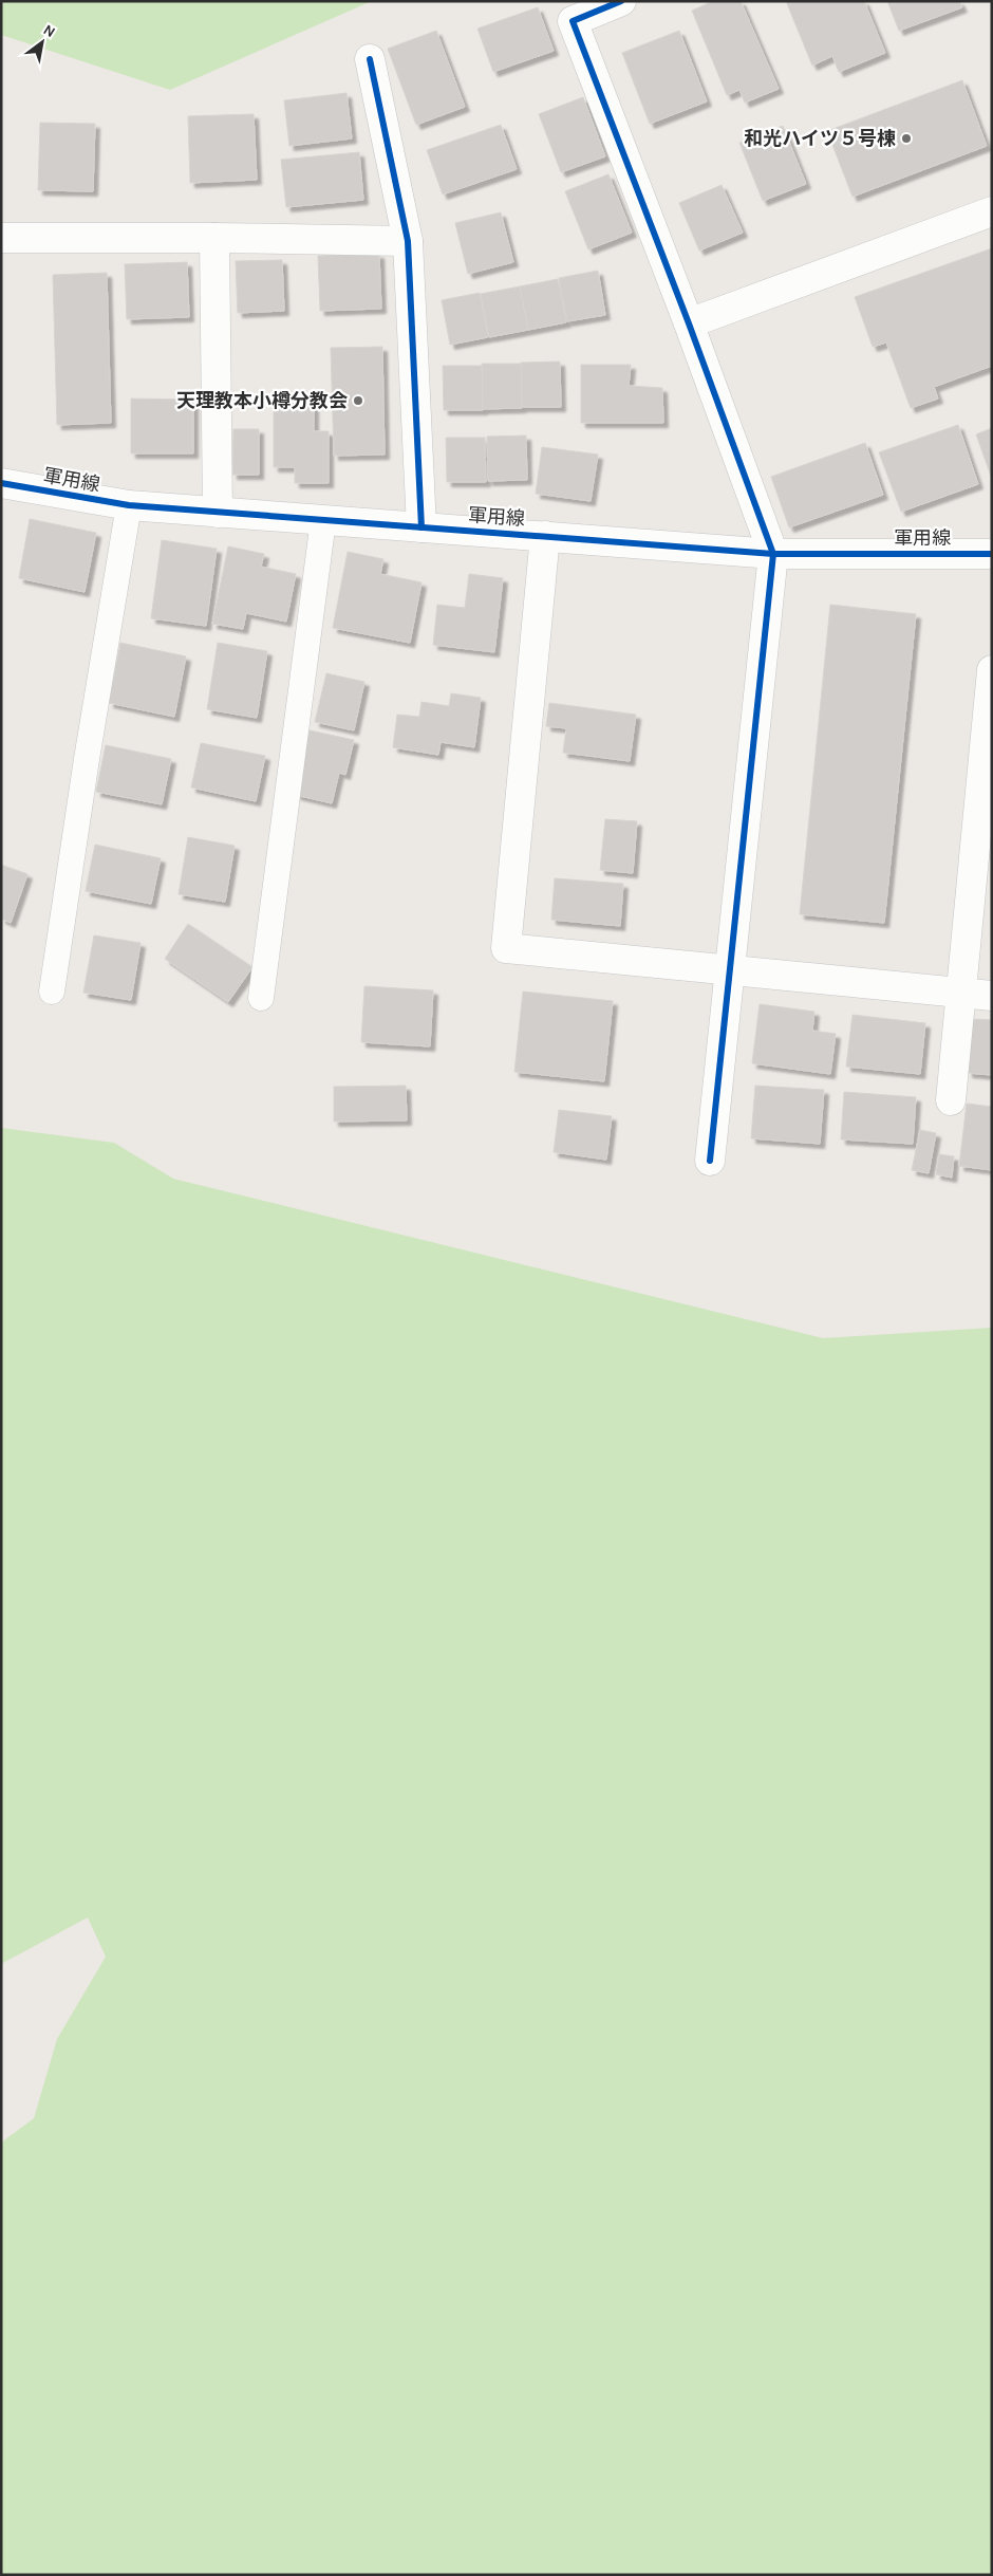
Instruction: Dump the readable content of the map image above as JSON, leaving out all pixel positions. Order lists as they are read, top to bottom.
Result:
{
  "streets": {
    "street": ["軍用線"]
  },
  "places": ["和光ハイツ５号棟", "天理教本小樽分教会"],
  "north": "top right"
}
